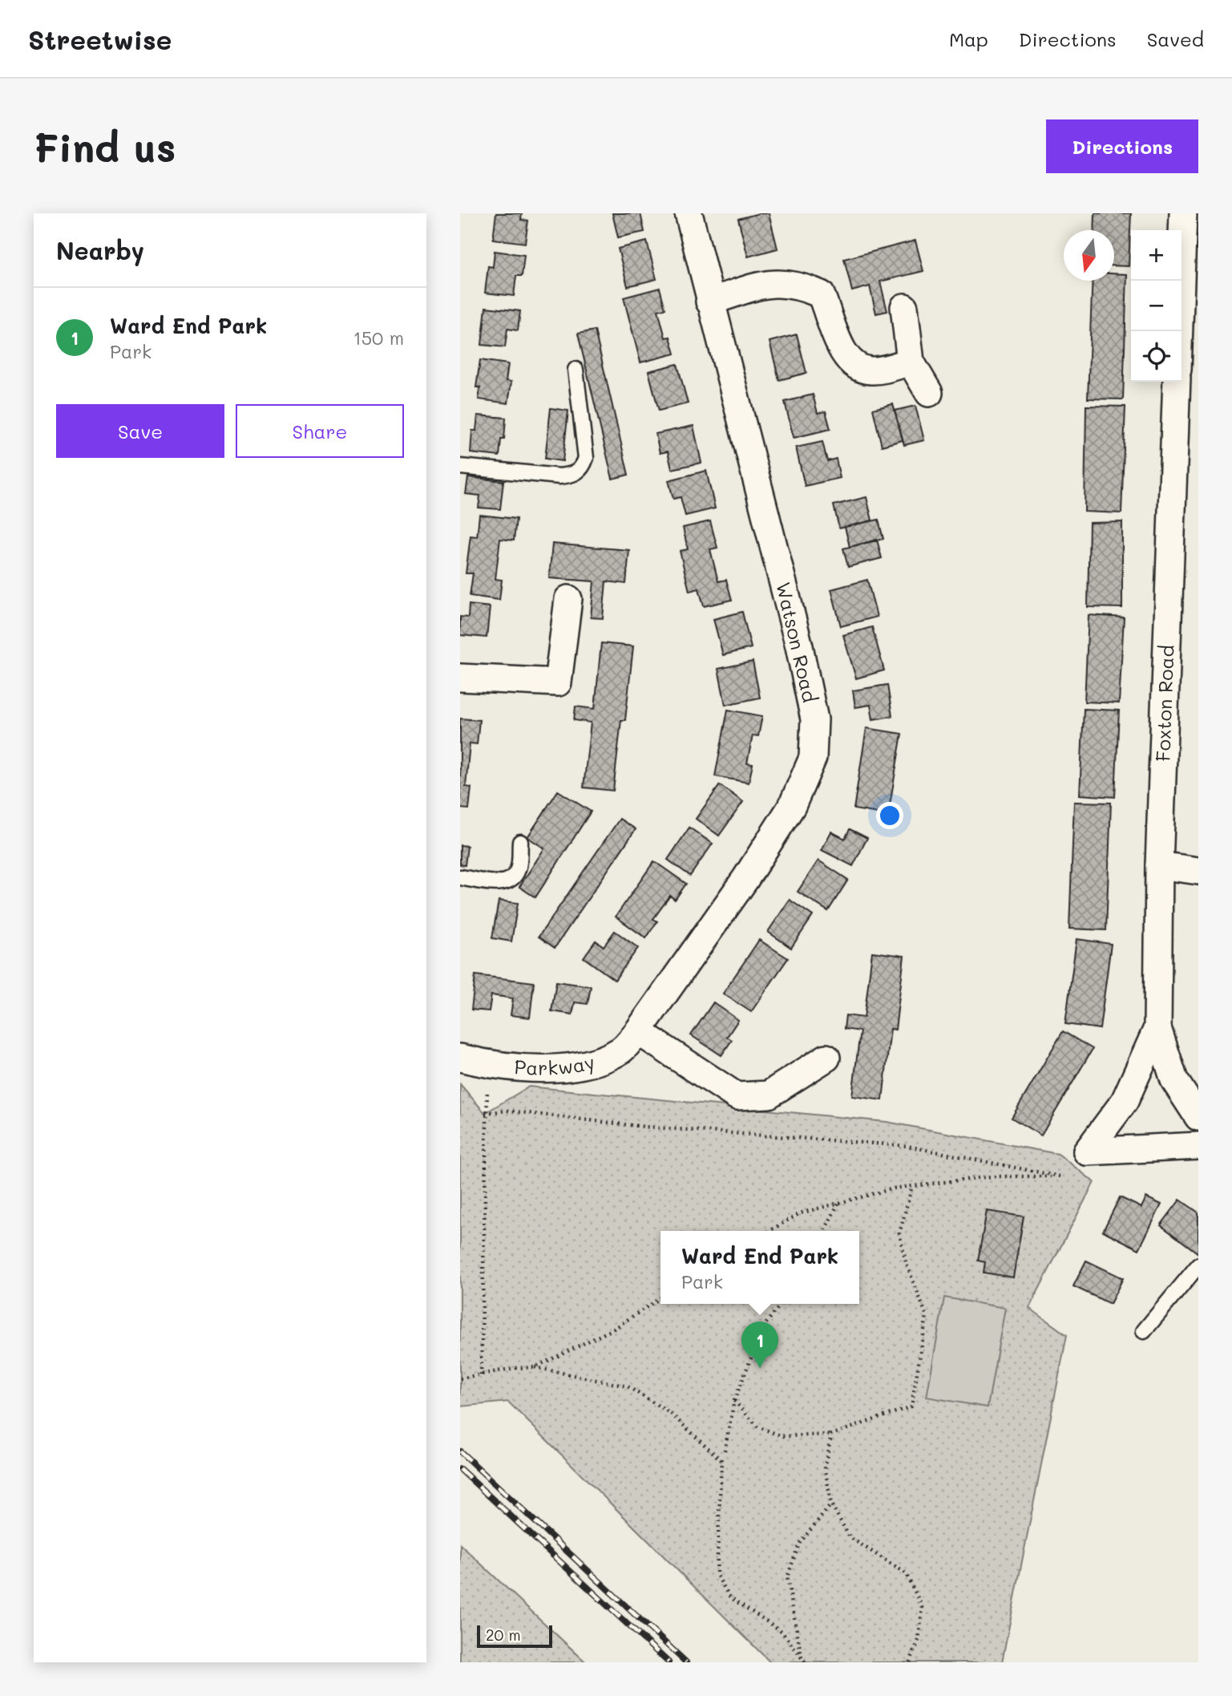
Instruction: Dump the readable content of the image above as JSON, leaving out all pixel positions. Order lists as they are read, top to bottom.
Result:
{
  "streets": {
    "street": ["Watson Road", "Foxton Road", "Parkway"]
  },
  "crossings": [
    ["Watson Road", "Parkway"]
  ],
  "scale_bar": "20 m",
  "north": "bottom",
  "page": {
    "header": "Streetwise",
    "nav": ["Map", "Directions", "Saved"],
    "buttons": [
      "Directions",
      ["Save", "Share"]
    ],
    "title": "Find us",
    "heading": "Nearby",
    "map_buttons": ["+", "−"],
    "list": [
      {
        "mark": "1",
        "name": "Ward End Park",
        "note": "Park",
        "value": "150 m"
      }
    ],
    "popup": ["Ward End Park", "Park"],
    "pins": "1",
    "scale": "20 m"
  }
}
